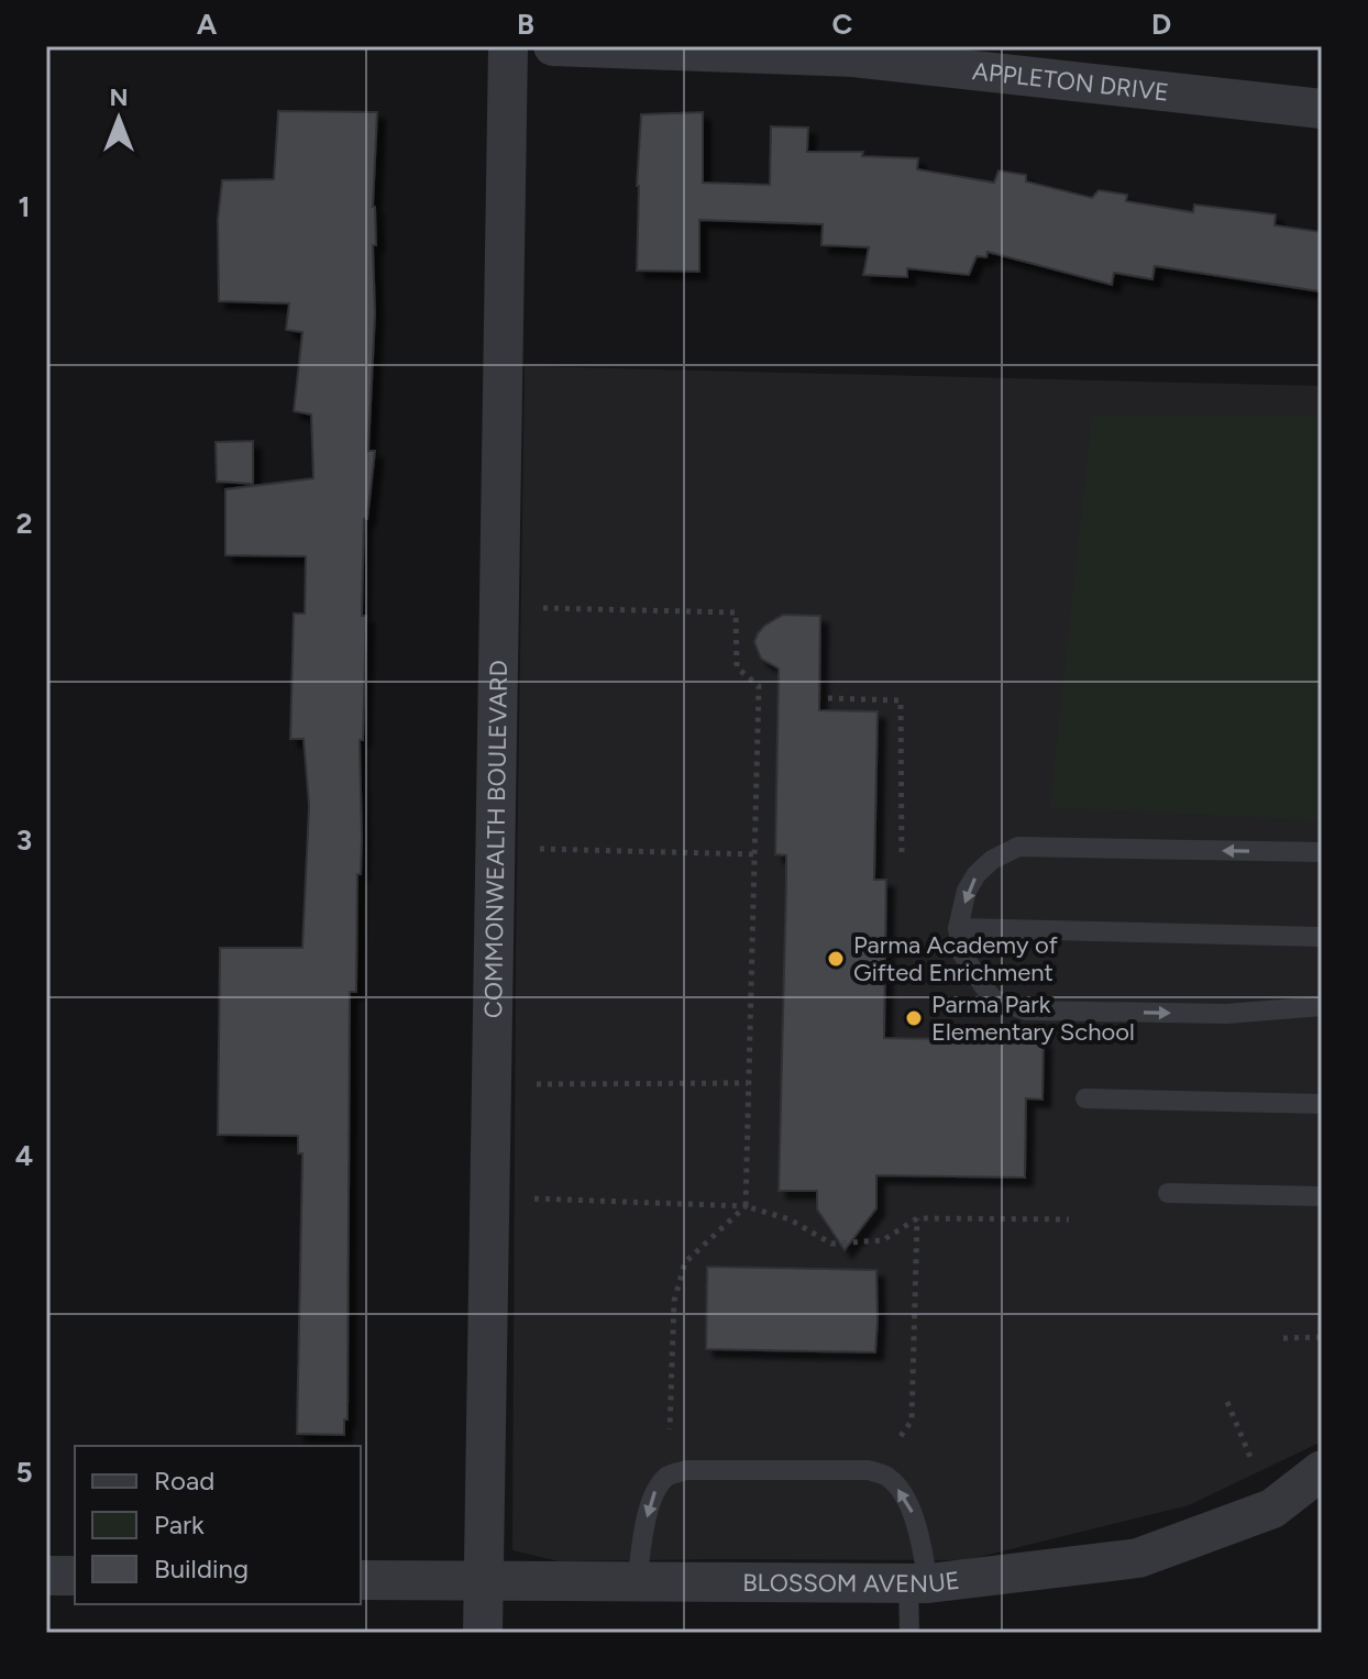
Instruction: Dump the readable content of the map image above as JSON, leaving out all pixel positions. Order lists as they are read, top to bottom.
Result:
{
  "streets": {
    "street": ["APPLETON DRIVE", "COMMONWEALTH BOULEVARD", "BLOSSOM AVENUE"]
  },
  "crossings": [
    ["COMMONWEALTH BOULEVARD", "BLOSSOM AVENUE"]
  ],
  "places": ["Parma Academy of Gifted Enrichment", "Parma Park Elementary School"],
  "legend": ["Road", "Park", "Building"],
  "north": "top",
  "grid": {
    "columns": [
      "A",
      "B",
      "C",
      "D"
    ],
    "rows": [
      "1",
      "2",
      "3",
      "4",
      "5"
    ]
  }
}
